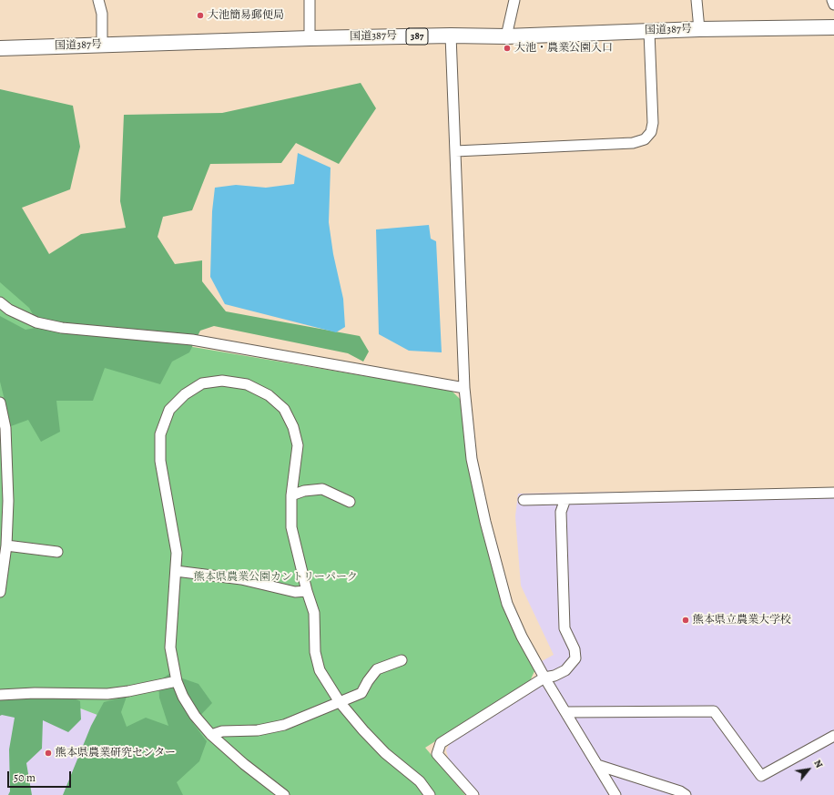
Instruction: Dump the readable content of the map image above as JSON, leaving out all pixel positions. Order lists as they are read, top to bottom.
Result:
{
  "streets": {
    "highway": ["国道387号", "387"]
  },
  "parks": ["熊本県農業公園カントリーパーク"],
  "places": [
    "大池簡易郵便局",
    "大池・農業公園入口",
    "熊本県立農業大学校",
    "熊本県農業研究センター"
  ],
  "scale_bar": "50 m",
  "north": "top right"
}
